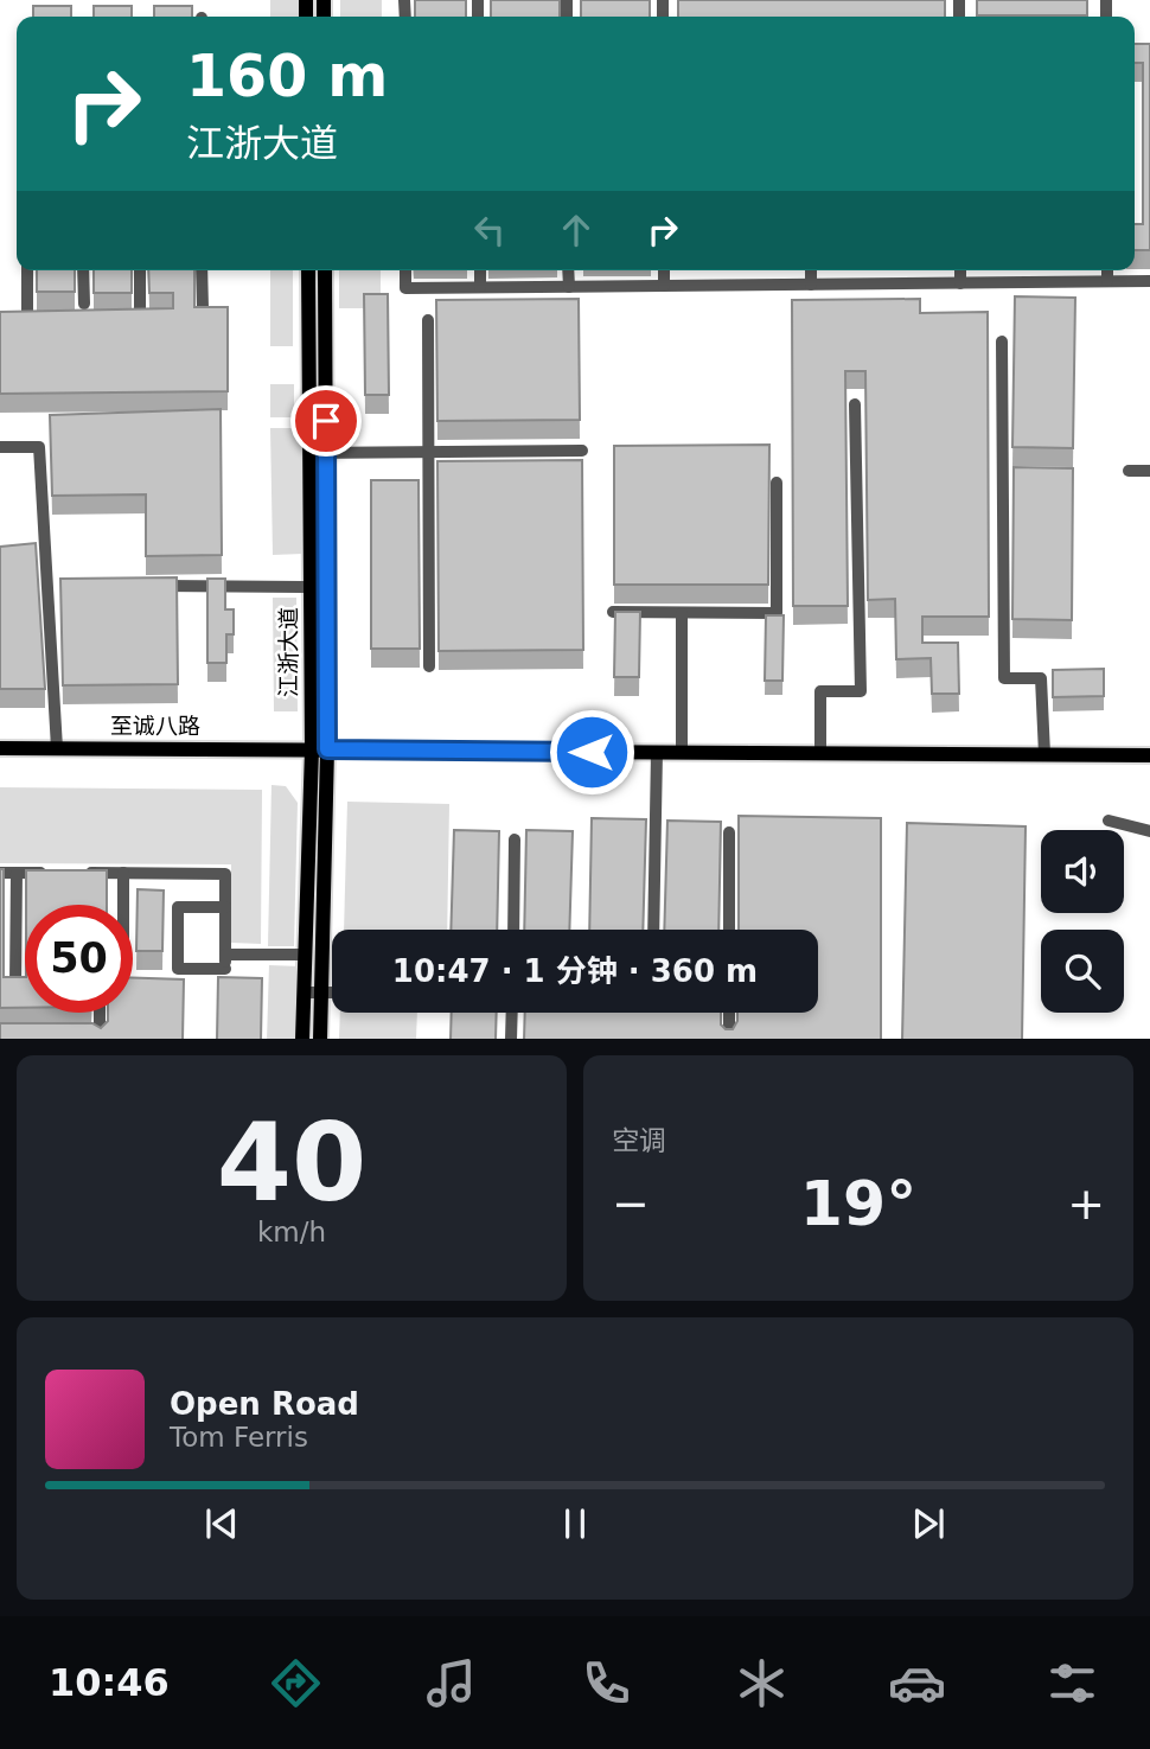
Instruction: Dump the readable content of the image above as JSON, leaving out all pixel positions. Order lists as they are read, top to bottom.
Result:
{
  "streets": {
    "main road": ["江浙大道", "至诚八路"]
  },
  "crossings": [
    ["江浙大道", "至诚八路"]
  ],
  "page": {
    "turn": ["160 m", "江浙大道"],
    "limit": "50",
    "trip": "10:47 · 1 分钟 · 360 m",
    "tile": [
      ["40", "km/h"],
      "空调"
    ],
    "heat": ["−", "19°", "+"],
    "song": ["Open Road", "Tom Ferris"],
    "tabs": "10:46"
  }
}
